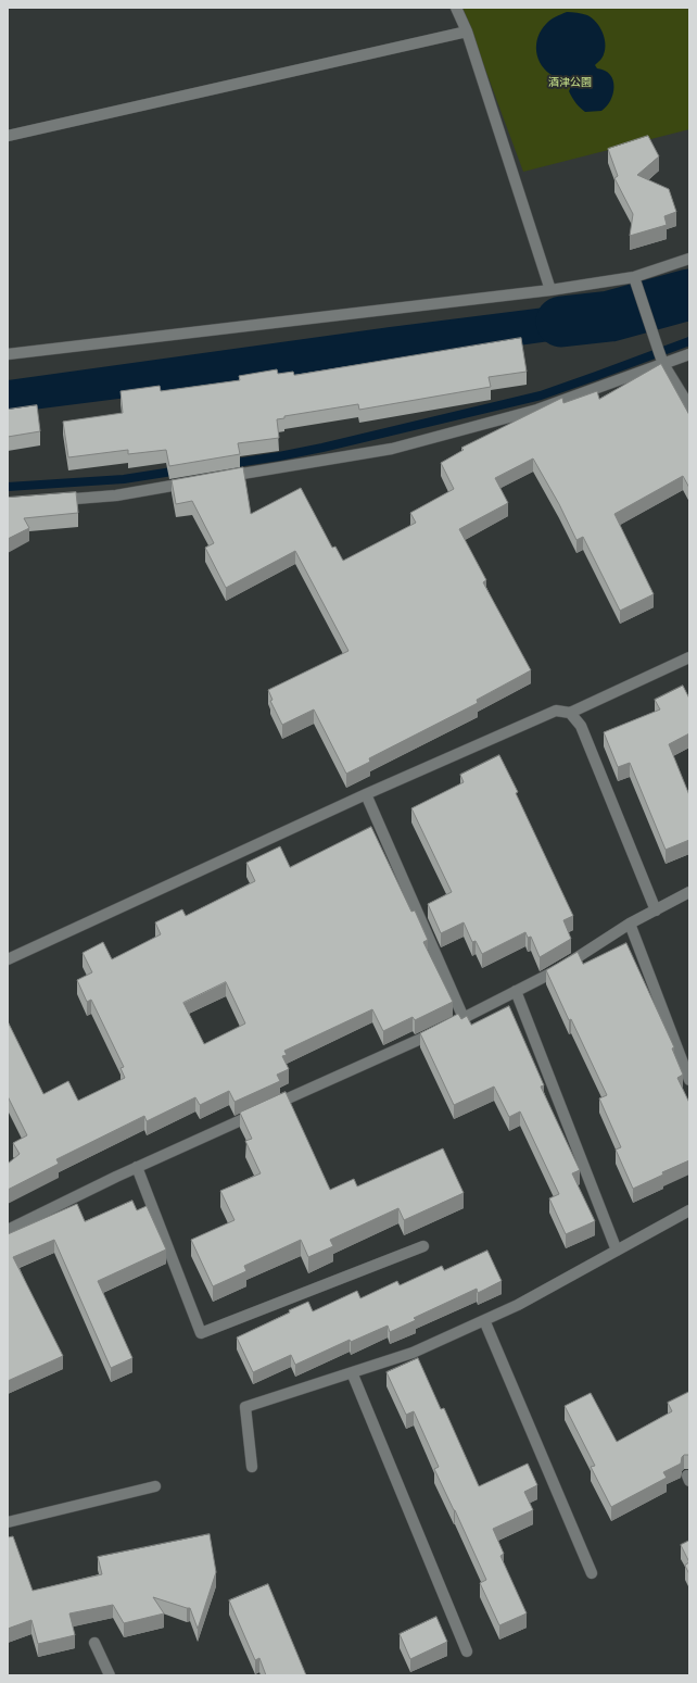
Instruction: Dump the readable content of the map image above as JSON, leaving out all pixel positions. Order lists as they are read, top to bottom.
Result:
{
  "parks": ["酒津公園"]
}
